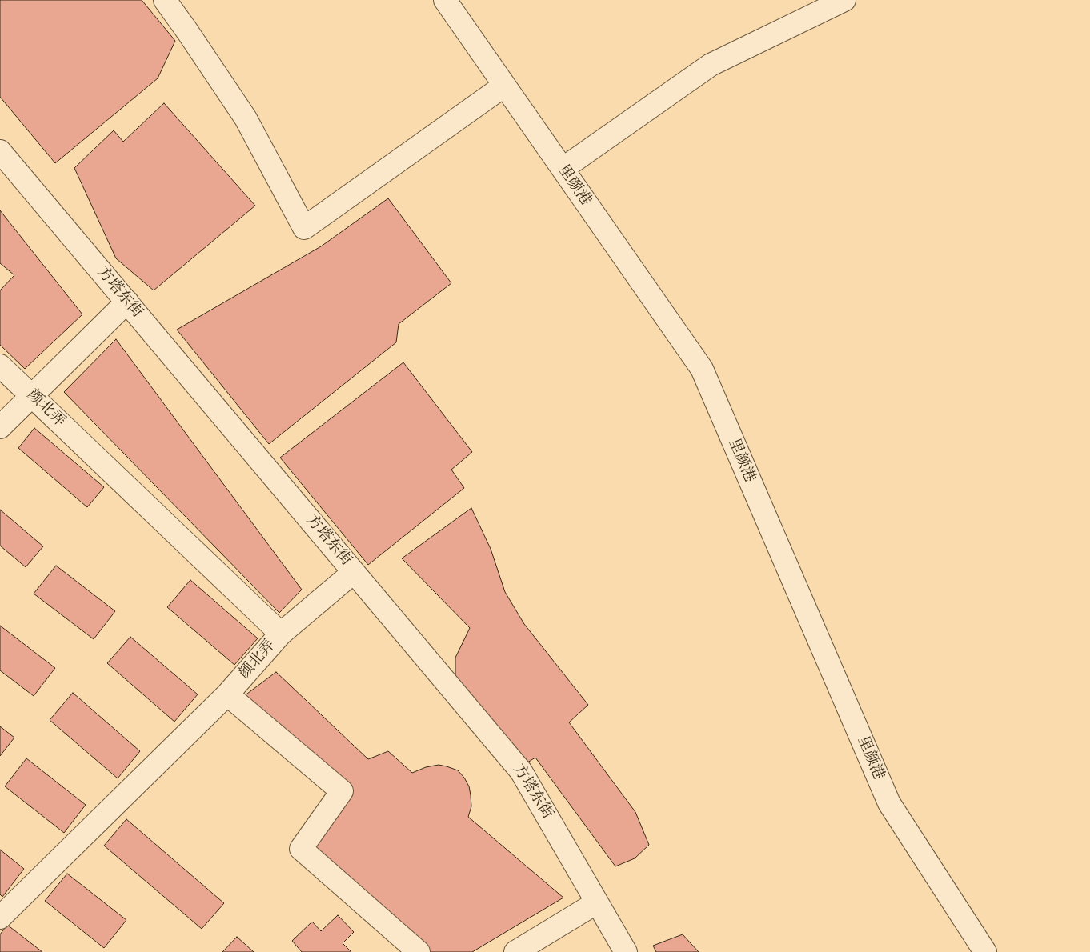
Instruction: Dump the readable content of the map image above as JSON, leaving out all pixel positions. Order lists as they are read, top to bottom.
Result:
{
  "streets": {
    "street": ["里颜港", "方塔东街", "颜北弄"]
  }
}
